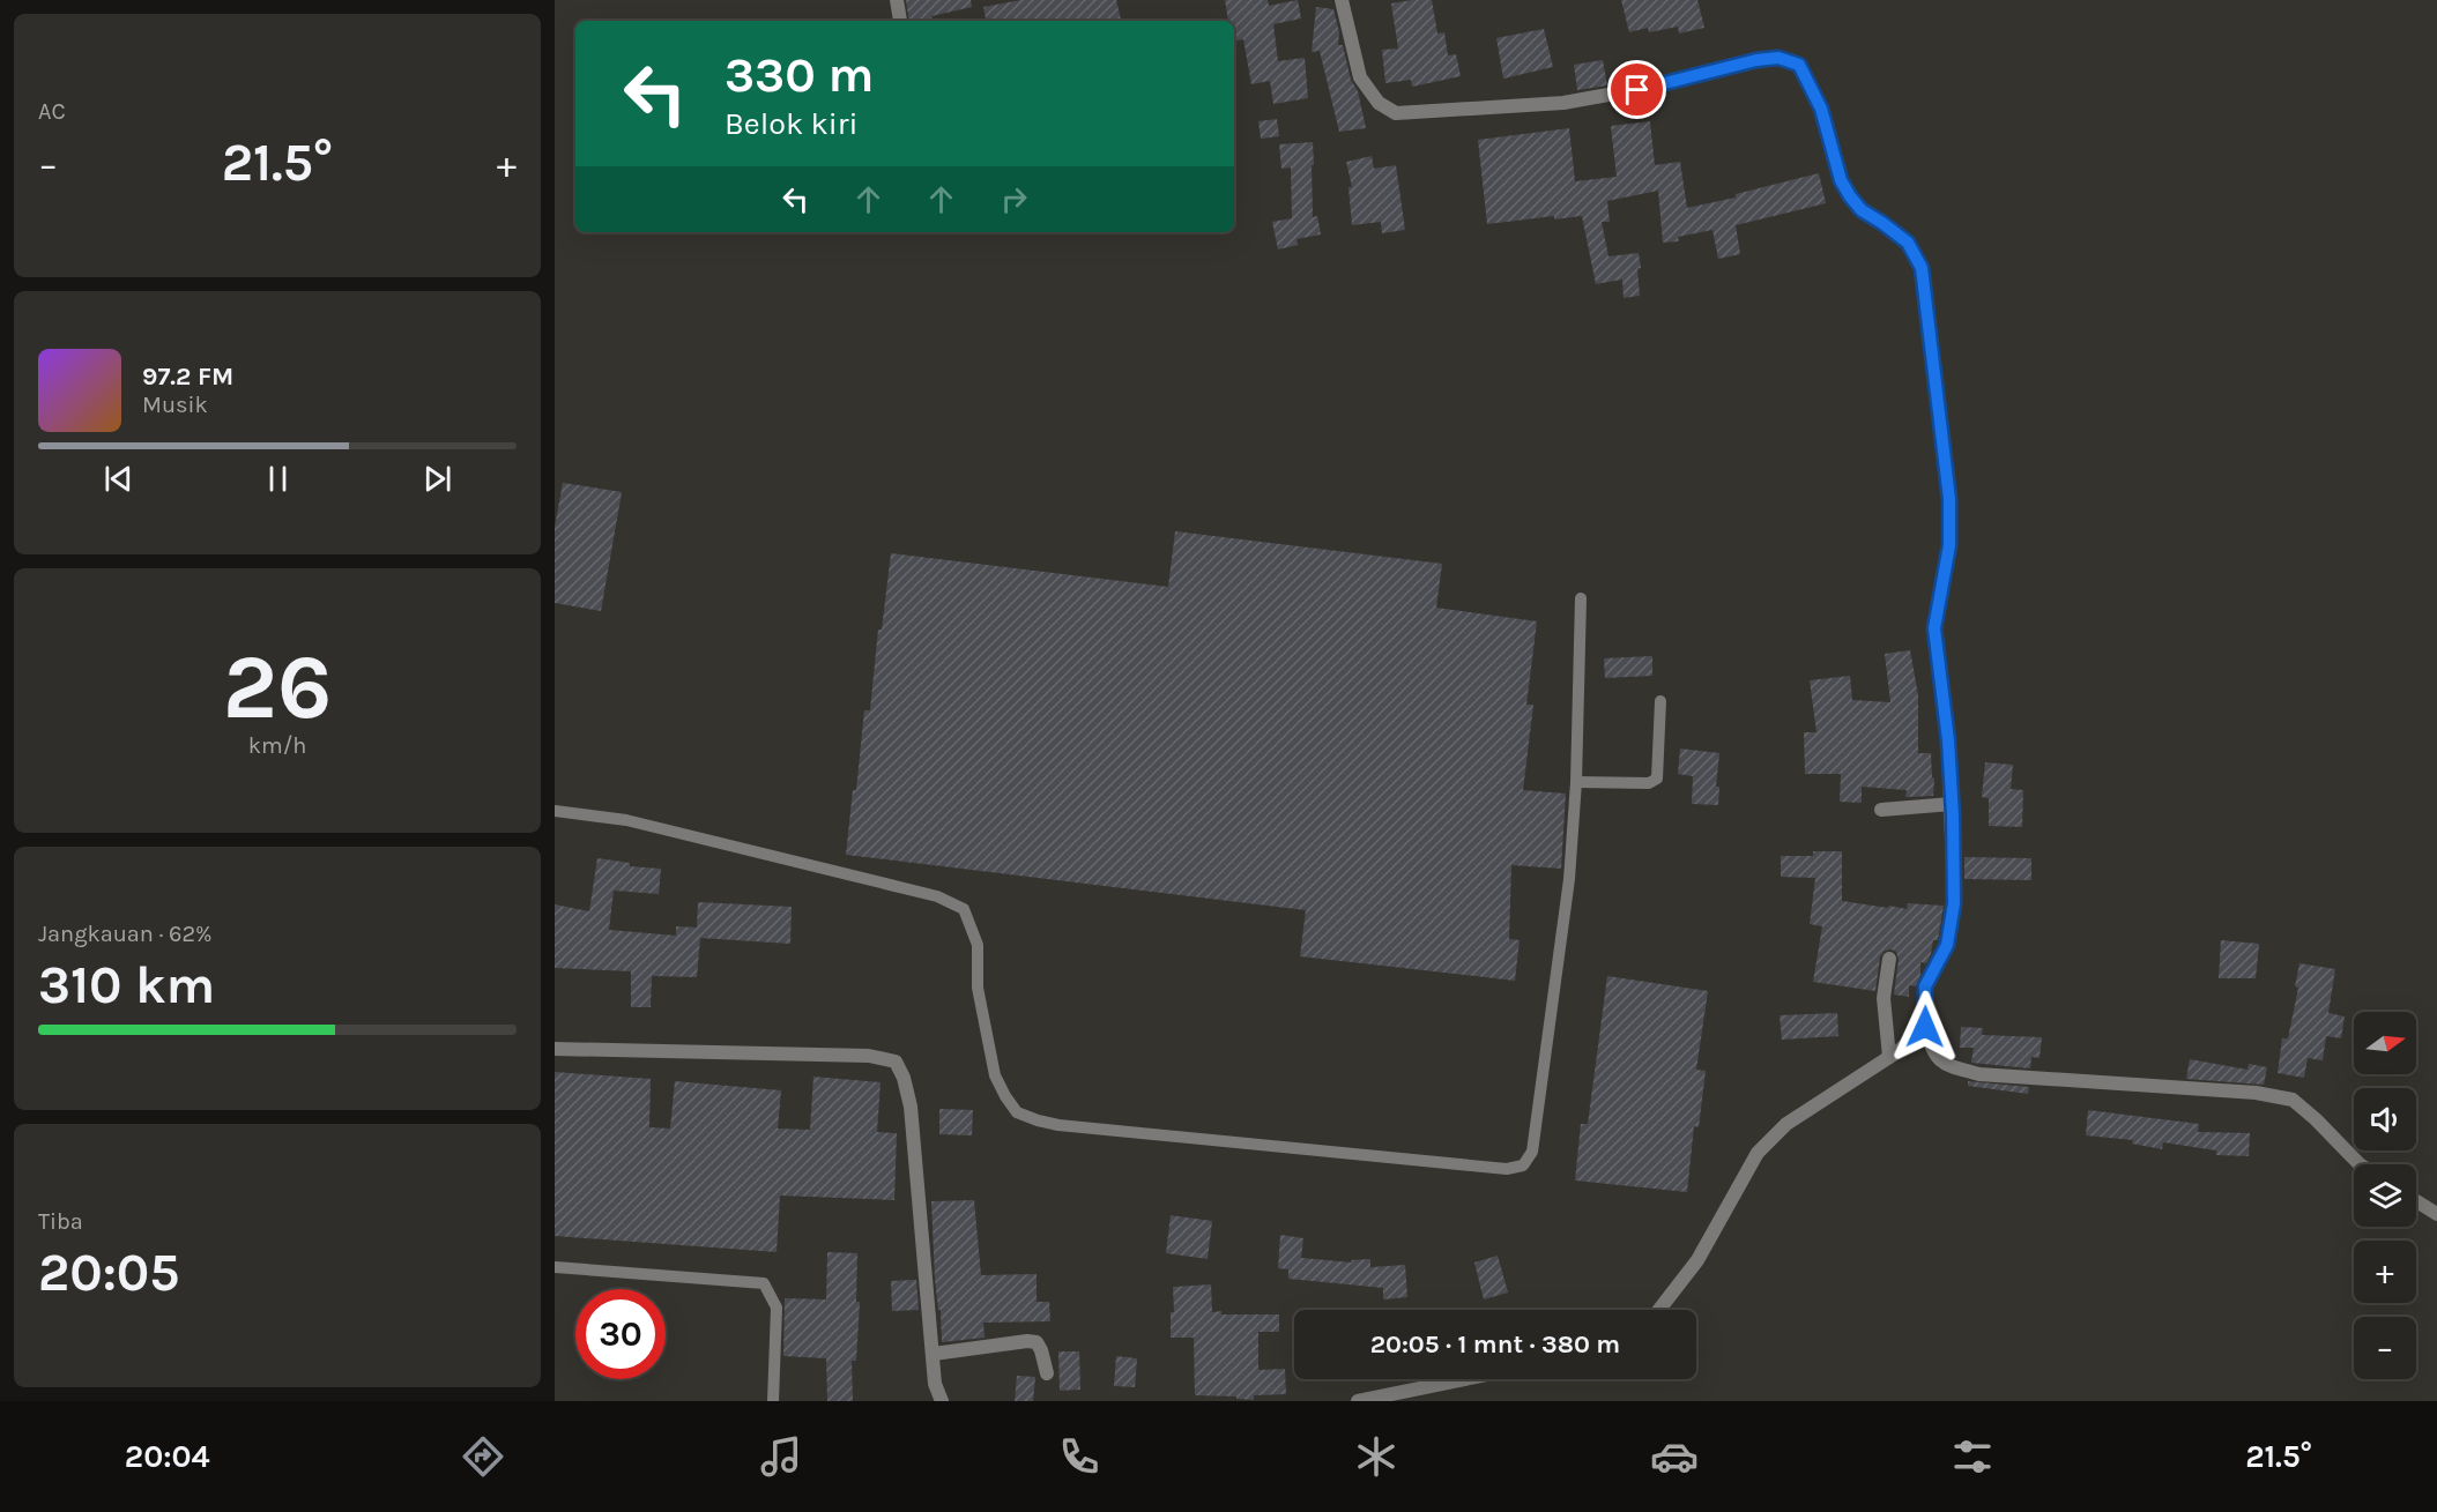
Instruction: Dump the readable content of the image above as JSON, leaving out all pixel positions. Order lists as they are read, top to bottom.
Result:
{
  "north": "right",
  "page": {
    "tile": [
      "AC",
      ["26", "km/h"],
      ["Jangkauan · 62%", "310 km"],
      ["Tiba", "20:05"]
    ],
    "turn": ["330 m", "Belok kiri"],
    "heat": ["−", "21.5°", "+"],
    "song": ["97.2 FM", "Musik"],
    "map_buttons": ["+", "−"],
    "limit": "30",
    "trip": "20:05 · 1 mnt · 380 m",
    "tabs": ["20:04", "21.5°"]
  }
}
